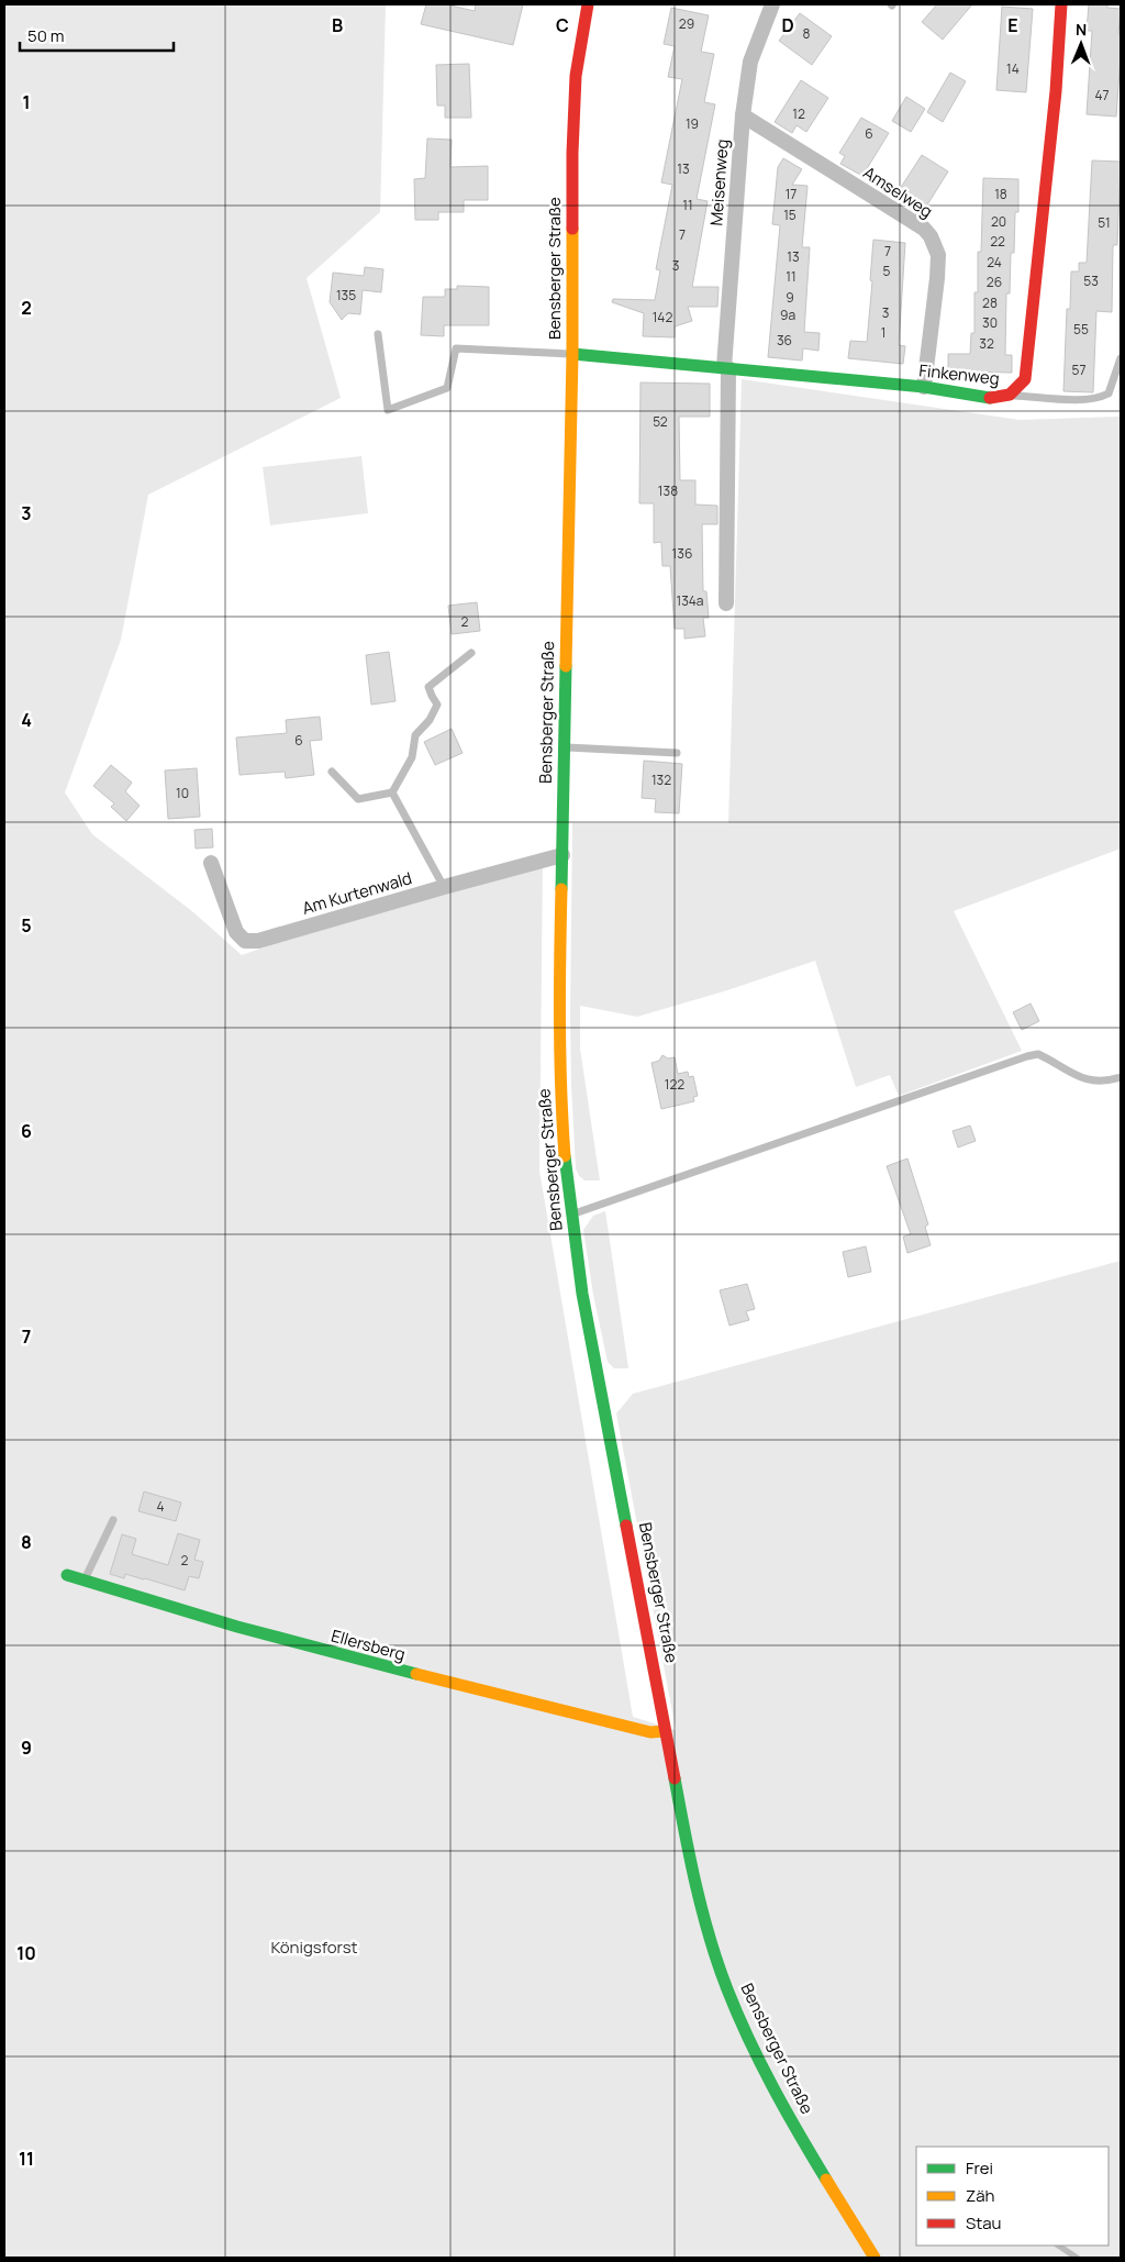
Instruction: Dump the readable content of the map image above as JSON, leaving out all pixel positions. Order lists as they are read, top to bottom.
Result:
{
  "streets": {
    "main road": ["Bensberger Straße", "Finkenweg", "Ellersberg"],
    "street": ["Meisenweg", "Amselweg", "Am Kurtenwald"]
  },
  "crossings": [
    ["Meisenweg", "Amselweg"],
    ["Meisenweg", "Finkenweg"],
    ["Amselweg", "Finkenweg"],
    ["Bensberger Straße", "Finkenweg"],
    ["Bensberger Straße", "Am Kurtenwald"],
    ["Bensberger Straße", "Ellersberg"]
  ],
  "parks": ["Königsforst"],
  "house_numbers": [
    "29",
    "8",
    "14",
    "47",
    "12",
    "19",
    "6",
    "13",
    "17",
    "18",
    "11",
    "15",
    "20",
    "51",
    "7",
    "22",
    "7",
    "13",
    "24",
    "3",
    "5",
    "11",
    "53",
    "26",
    "135",
    "9",
    "28",
    "3",
    "9a",
    "142",
    "30",
    "55",
    "1",
    "36",
    "32",
    "57",
    "52",
    "138",
    "136",
    "134a",
    "2",
    "6",
    "132",
    "10",
    "122",
    "4",
    "2"
  ],
  "legend": ["Frei", "Zäh", "Stau"],
  "scale_bar": "50 m",
  "north": "top",
  "grid": {
    "columns": [
      "B",
      "C",
      "D",
      "E"
    ],
    "rows": [
      "1",
      "2",
      "3",
      "4",
      "5",
      "6",
      "7",
      "8",
      "9",
      "10",
      "11"
    ]
  }
}
